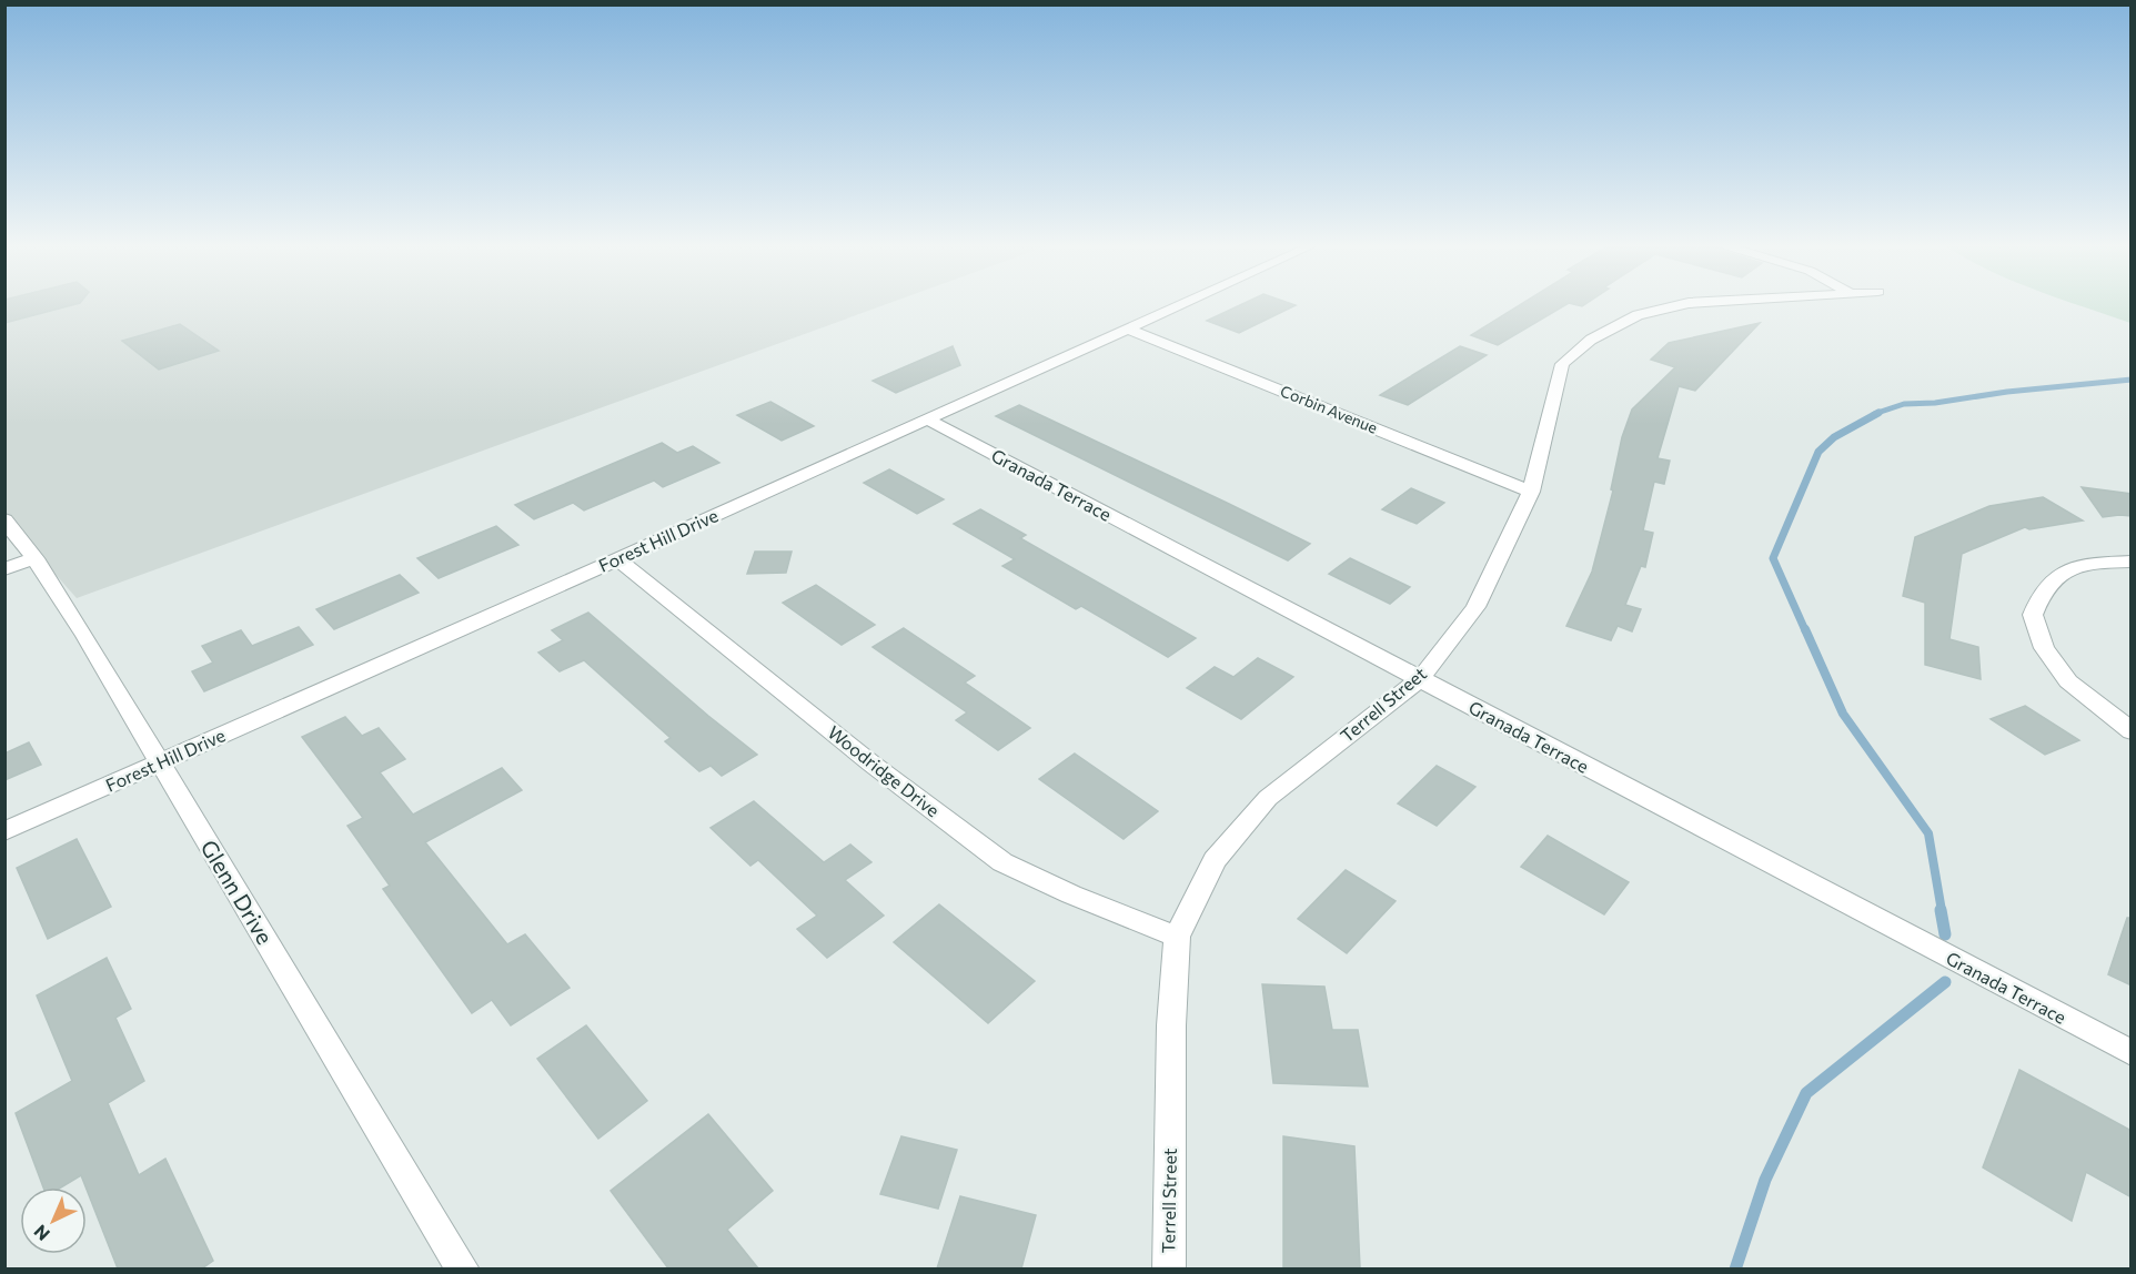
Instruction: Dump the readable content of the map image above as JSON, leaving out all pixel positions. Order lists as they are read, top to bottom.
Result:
{
  "streets": {
    "street": [
      "Corbin Avenue",
      "Granada Terrace",
      "Forest Hill Drive",
      "Terrell Street",
      "Woodridge Drive",
      "Glenn Drive"
    ]
  },
  "crossings": [
    ["Corbin Avenue", "Forest Hill Drive"],
    ["Corbin Avenue", "Terrell Street"],
    ["Granada Terrace", "Forest Hill Drive"],
    ["Granada Terrace", "Terrell Street"],
    ["Forest Hill Drive", "Woodridge Drive"],
    ["Forest Hill Drive", "Glenn Drive"],
    ["Terrell Street", "Woodridge Drive"]
  ],
  "north": "bottom left"
}
